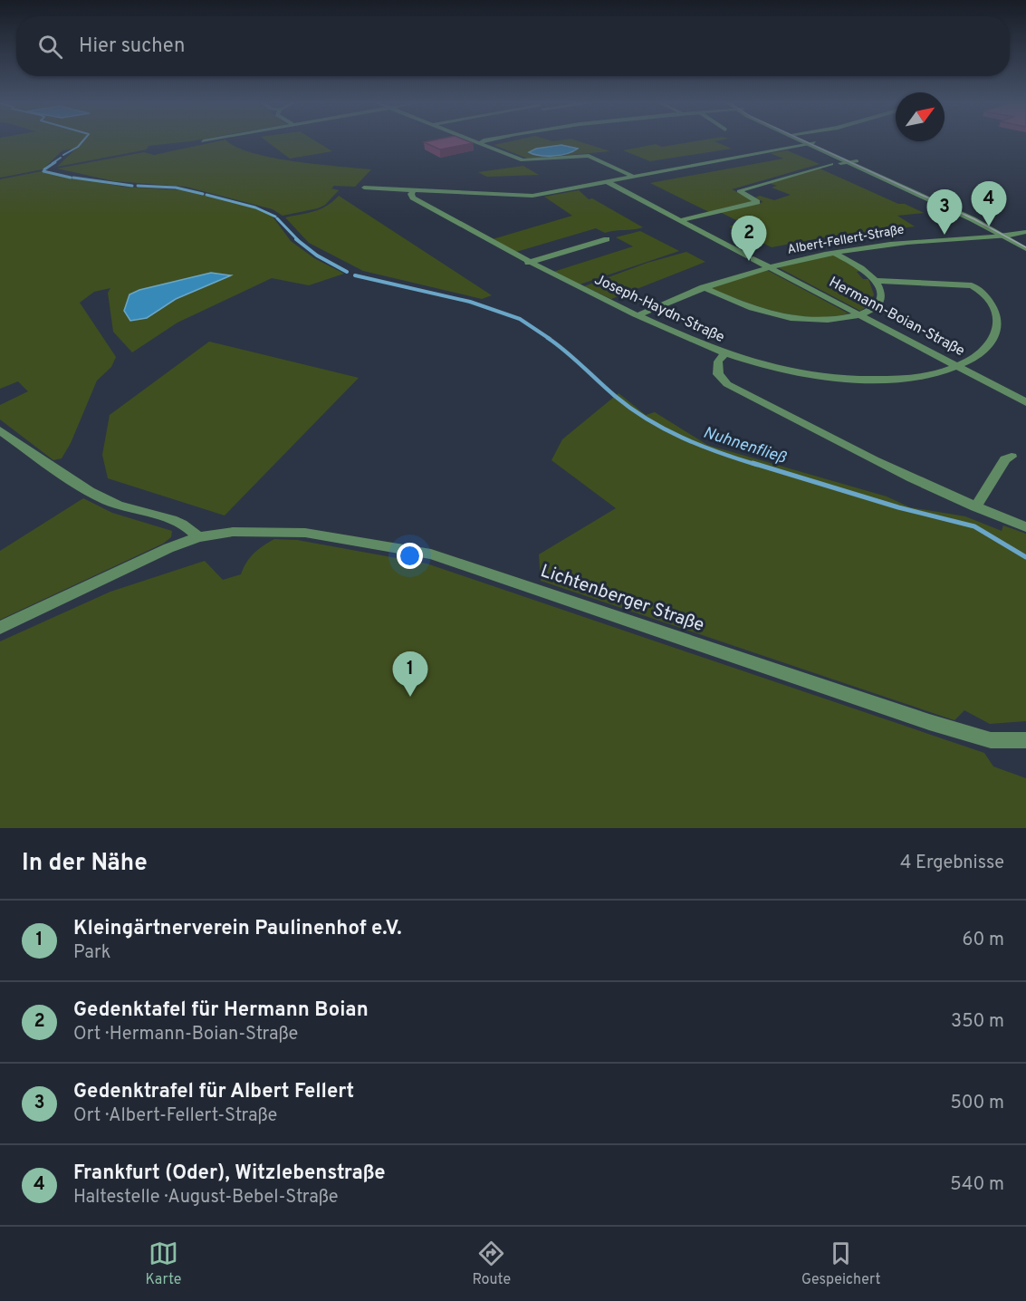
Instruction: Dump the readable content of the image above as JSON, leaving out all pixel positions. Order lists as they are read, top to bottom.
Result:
{
  "streets": {
    "street": [
      "Albert-Fellert-Straße",
      "Joseph-Haydn-Straße",
      "Hermann-Boian-Straße",
      "Lichtenberger Straße"
    ]
  },
  "crossings": [
    ["Albert-Fellert-Straße", "Joseph-Haydn-Straße"],
    ["Albert-Fellert-Straße", "Hermann-Boian-Straße"]
  ],
  "water": ["Nuhnenfließ"],
  "north": "top right",
  "page": {
    "search": "Hier suchen",
    "pins": [
      "4",
      "3",
      "2",
      "1"
    ],
    "heading": ["In der Nähe", "4 Ergebnisse"],
    "list": [
      {
        "mark": "1",
        "name": "Kleingärtnerverein Paulinenhof e.V.",
        "note": "Park",
        "value": "60 m"
      },
      {
        "mark": "2",
        "name": "Gedenktafel für Hermann Boian",
        "note": "Ort · Hermann-Boian-Straße",
        "value": "350 m"
      },
      {
        "mark": "3",
        "name": "Gedenktrafel für Albert Fellert",
        "note": "Ort · Albert-Fellert-Straße",
        "value": "500 m"
      },
      {
        "mark": "4",
        "name": "Frankfurt (Oder), Witzlebenstraße",
        "note": "Haltestelle · August-Bebel-Straße",
        "value": "540 m"
      }
    ],
    "nav": ["Karte", "Route", "Gespeichert"]
  }
}
